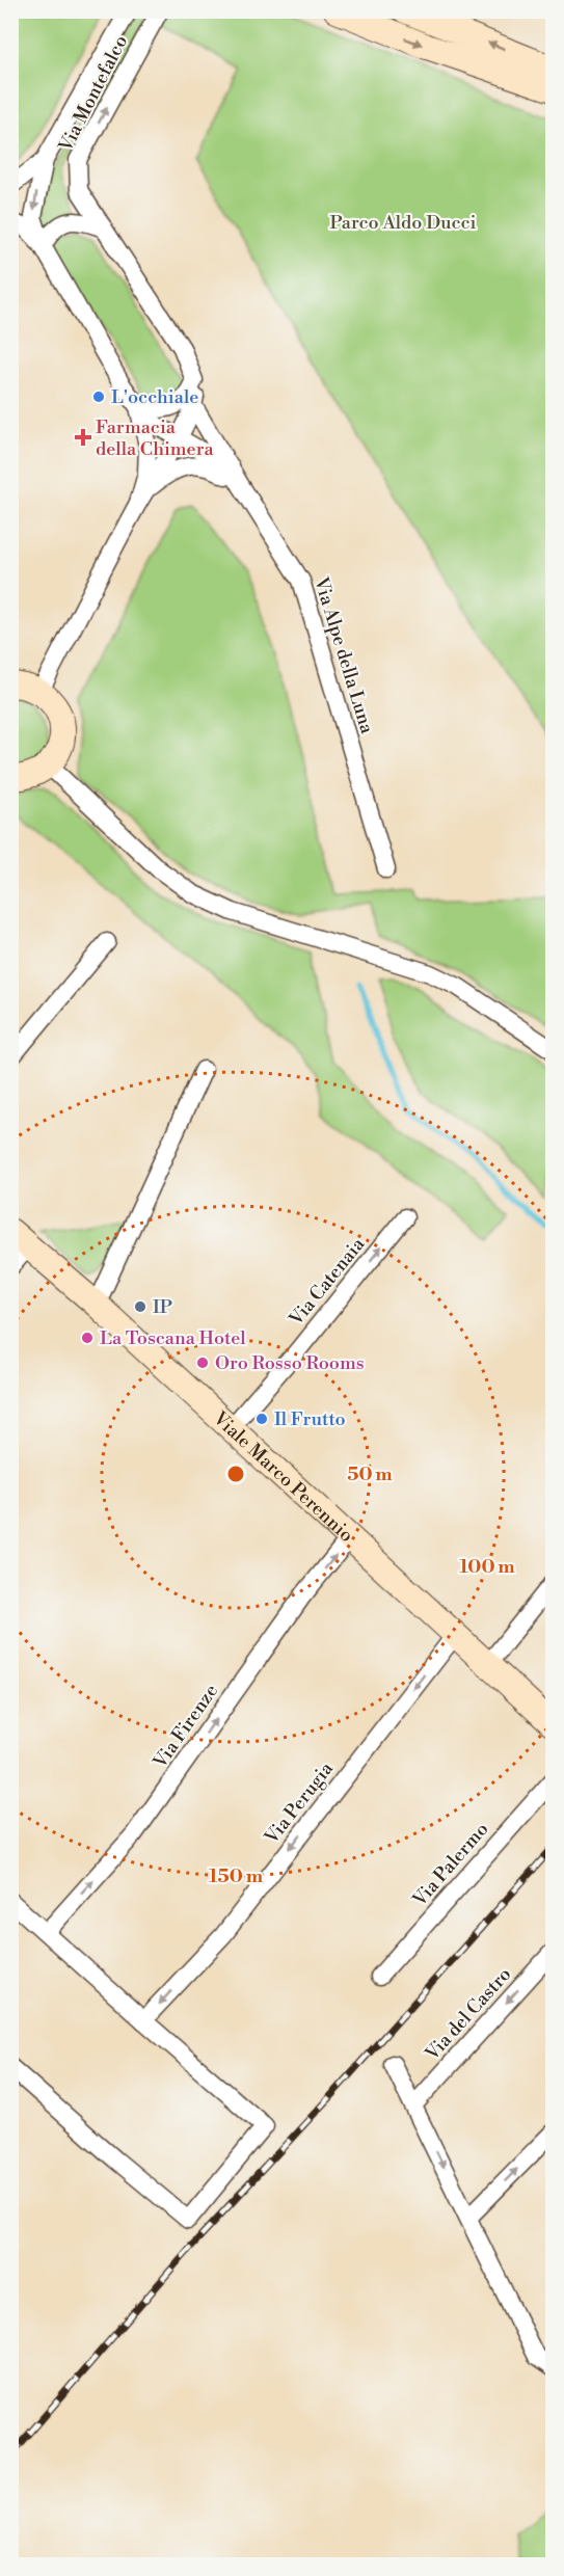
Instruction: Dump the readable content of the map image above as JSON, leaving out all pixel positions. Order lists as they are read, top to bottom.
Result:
{
  "streets": {
    "main road": ["Viale Marco Perennio"],
    "street": [
      "Via Montefalco",
      "Via Alpe della Luna",
      "Via Catenaia",
      "Via Firenze",
      "Via Perugia",
      "Via Palermo",
      "Via del Castro"
    ]
  },
  "crossings": [
    ["Via Montefalco", "Via Alpe della Luna"],
    ["Via Catenaia", "Viale Marco Perennio"],
    ["Viale Marco Perennio", "Via Firenze"],
    ["Viale Marco Perennio", "Via Perugia"]
  ],
  "one_way": ["Via Catenaia", "Via Firenze", "Via Perugia"],
  "parks": ["Parco Aldo Ducci"],
  "places": {
    "other": [
      "L'occhiale",
      "IP",
      "La Toscana Hotel",
      "Oro Rosso Rooms",
      "Il Frutto"
    ],
    "health": ["Farmacia della Chimera"]
  },
  "rings": ["50 m", "100 m", "150 m"]
}
